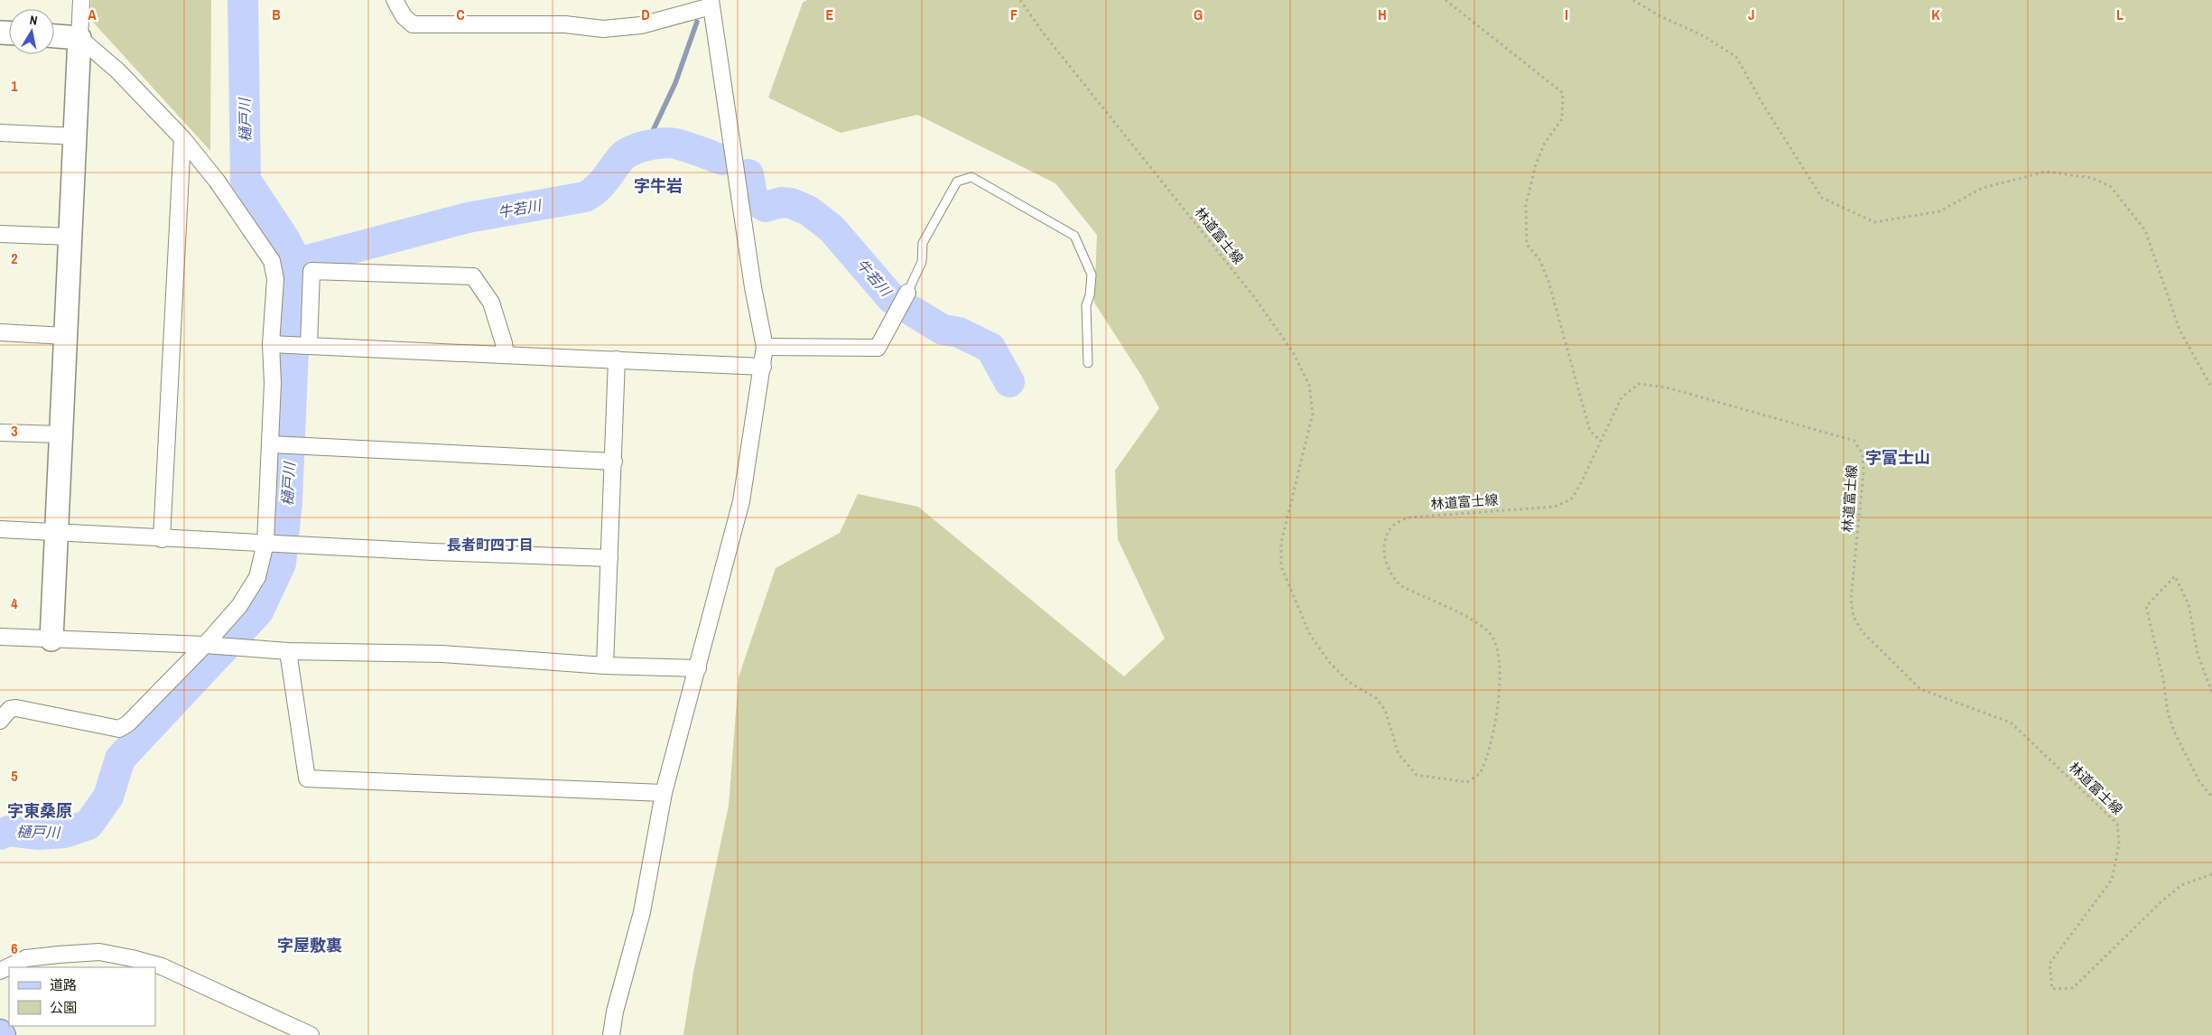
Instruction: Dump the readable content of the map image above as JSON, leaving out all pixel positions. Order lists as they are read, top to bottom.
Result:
{
  "streets": {
    "path": ["林道富士線"]
  },
  "districts": [
    "字牛岩",
    "字富士山",
    "長者町四丁目",
    "字東桑原",
    "字屋敷裏"
  ],
  "water": ["樋戸川", "牛若川"],
  "legend": ["道路", "公園"],
  "north": "top",
  "grid": {
    "columns": [
      "A",
      "B",
      "C",
      "D",
      "E",
      "F",
      "G",
      "H",
      "I",
      "J",
      "K",
      "L"
    ],
    "rows": [
      "1",
      "2",
      "3",
      "4",
      "5",
      "6"
    ]
  }
}
